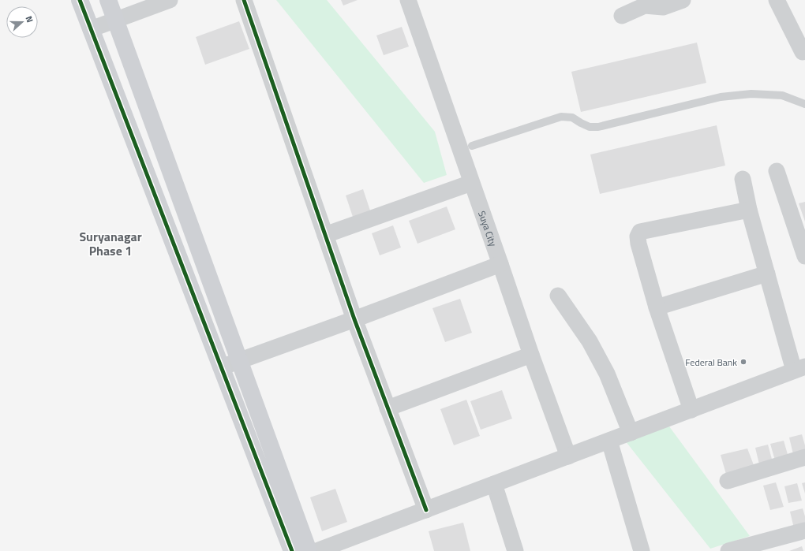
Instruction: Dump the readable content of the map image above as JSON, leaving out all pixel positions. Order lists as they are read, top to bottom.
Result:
{
  "streets": {
    "street": ["Suya City"]
  },
  "districts": ["Suryanagar Phase 1"],
  "places": ["Federal Bank"],
  "north": "right"
}
